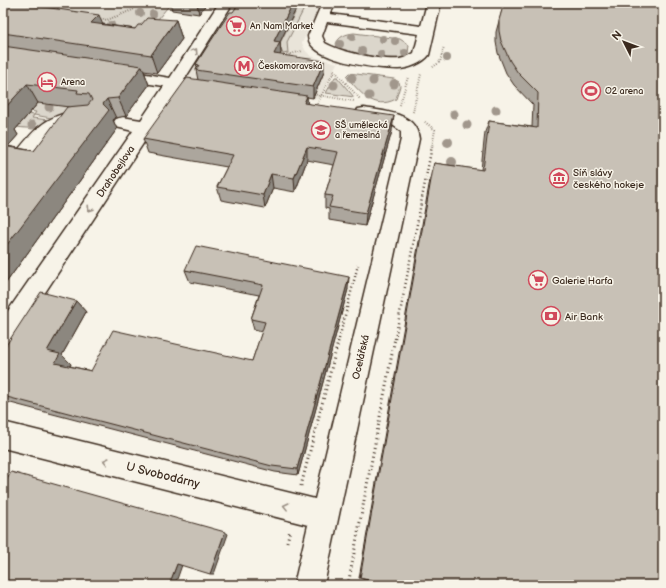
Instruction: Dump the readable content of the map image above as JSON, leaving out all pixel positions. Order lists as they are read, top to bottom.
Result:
{
  "streets": {
    "street": ["Drahobejlova", "Ocelářská", "U Svobodárny"]
  },
  "crossings": [
    ["Ocelářská", "U Svobodárny"]
  ],
  "one_way": ["U Svobodárny"],
  "places": {
    "supermarket": ["An Nam Market", "Galerie Harfa"],
    "metro station": ["Českomoravská"],
    "hotel": ["Arena"],
    "sports": ["O2 arena"],
    "school or university": ["SŠ umělecká a řemeslná"],
    "museum": ["Síň slávy českého hokeje"],
    "bank": ["Air Bank"]
  },
  "north": "top left"
}
